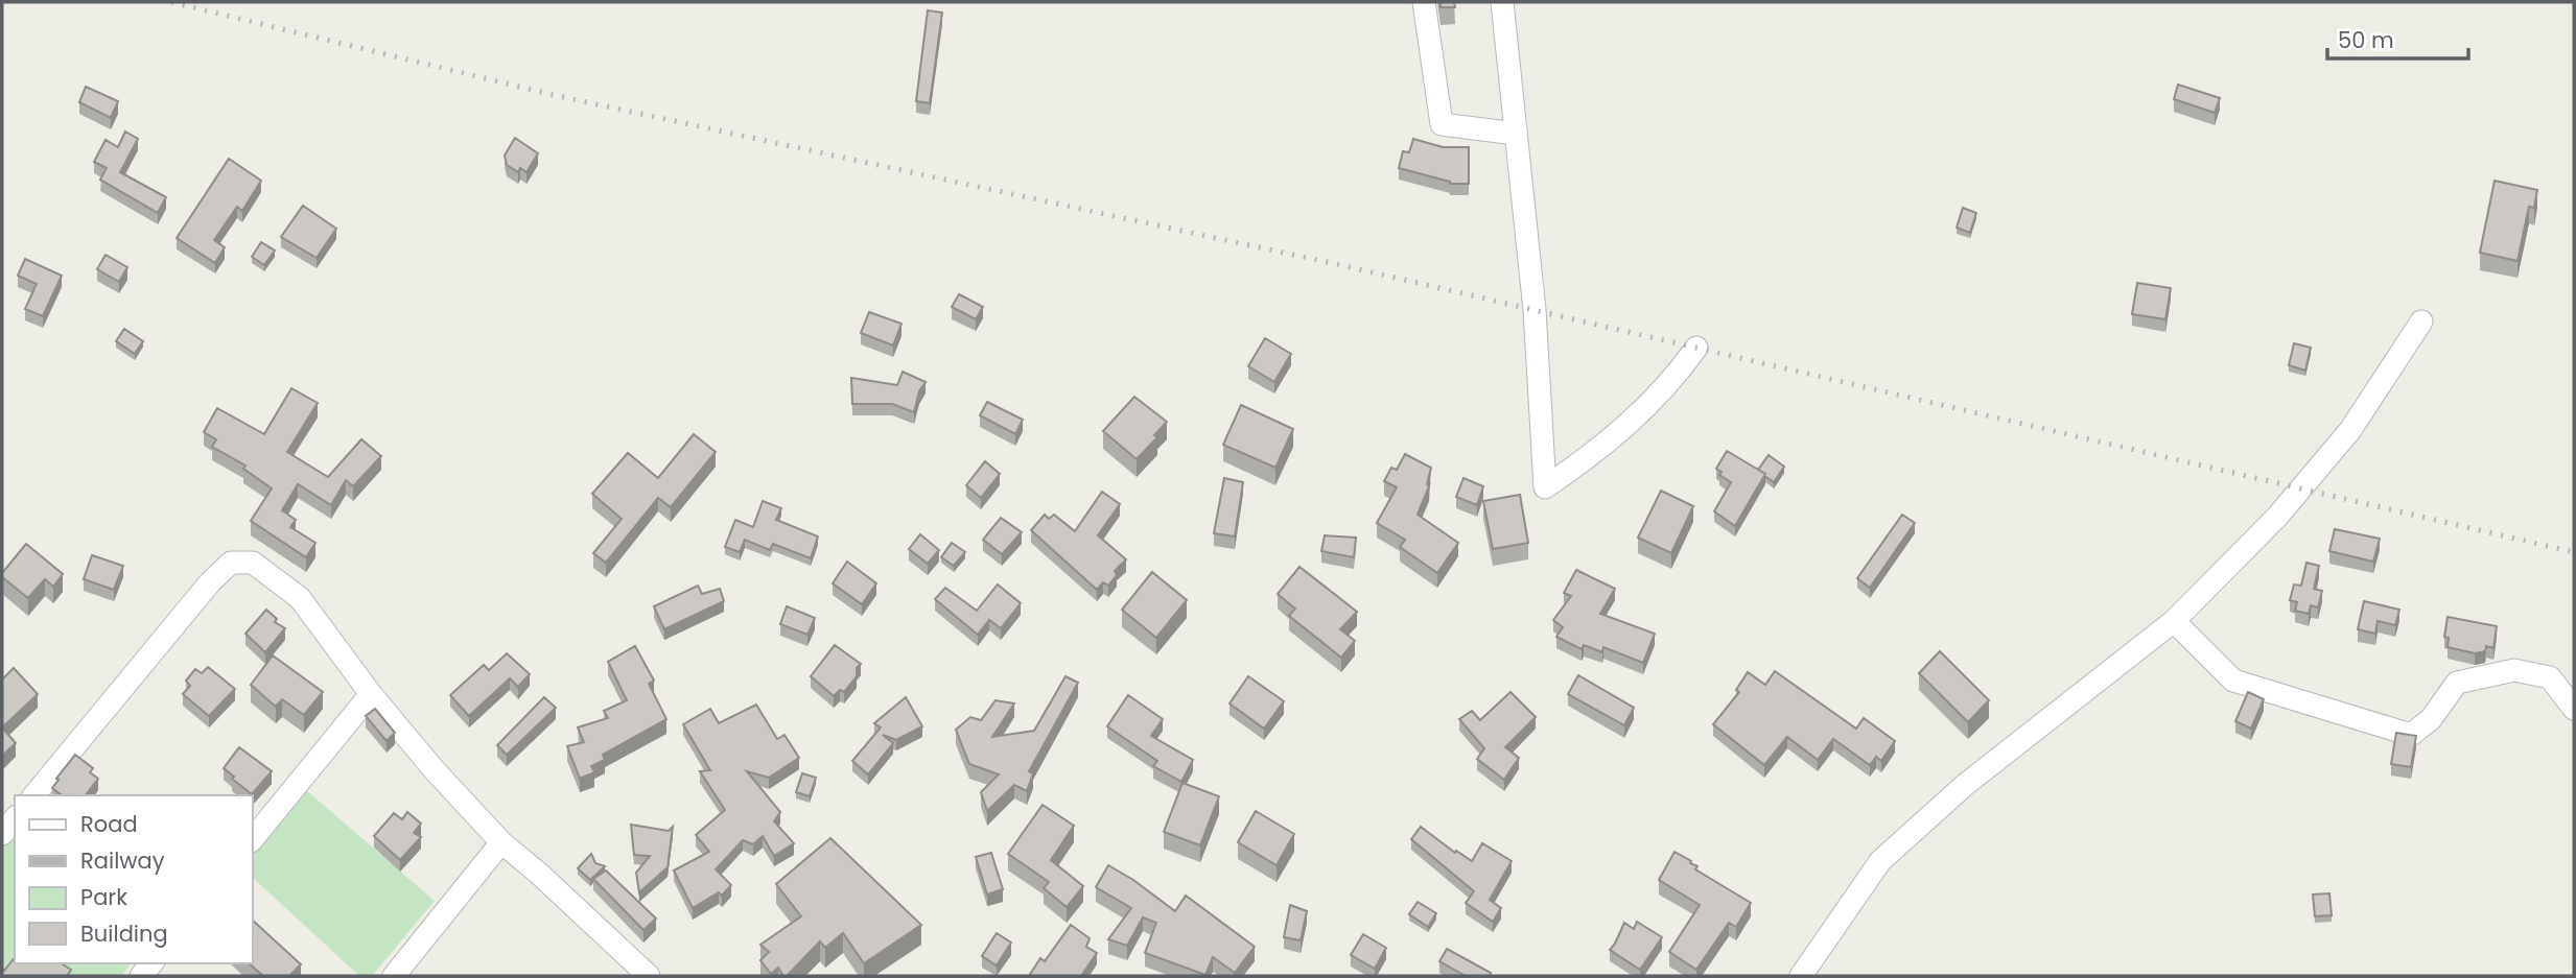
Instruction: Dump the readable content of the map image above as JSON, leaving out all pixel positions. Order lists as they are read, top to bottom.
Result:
{
  "legend": [
    "Road",
    "Railway",
    "Park",
    "Building"
  ],
  "scale_bar": "50 m"
}
